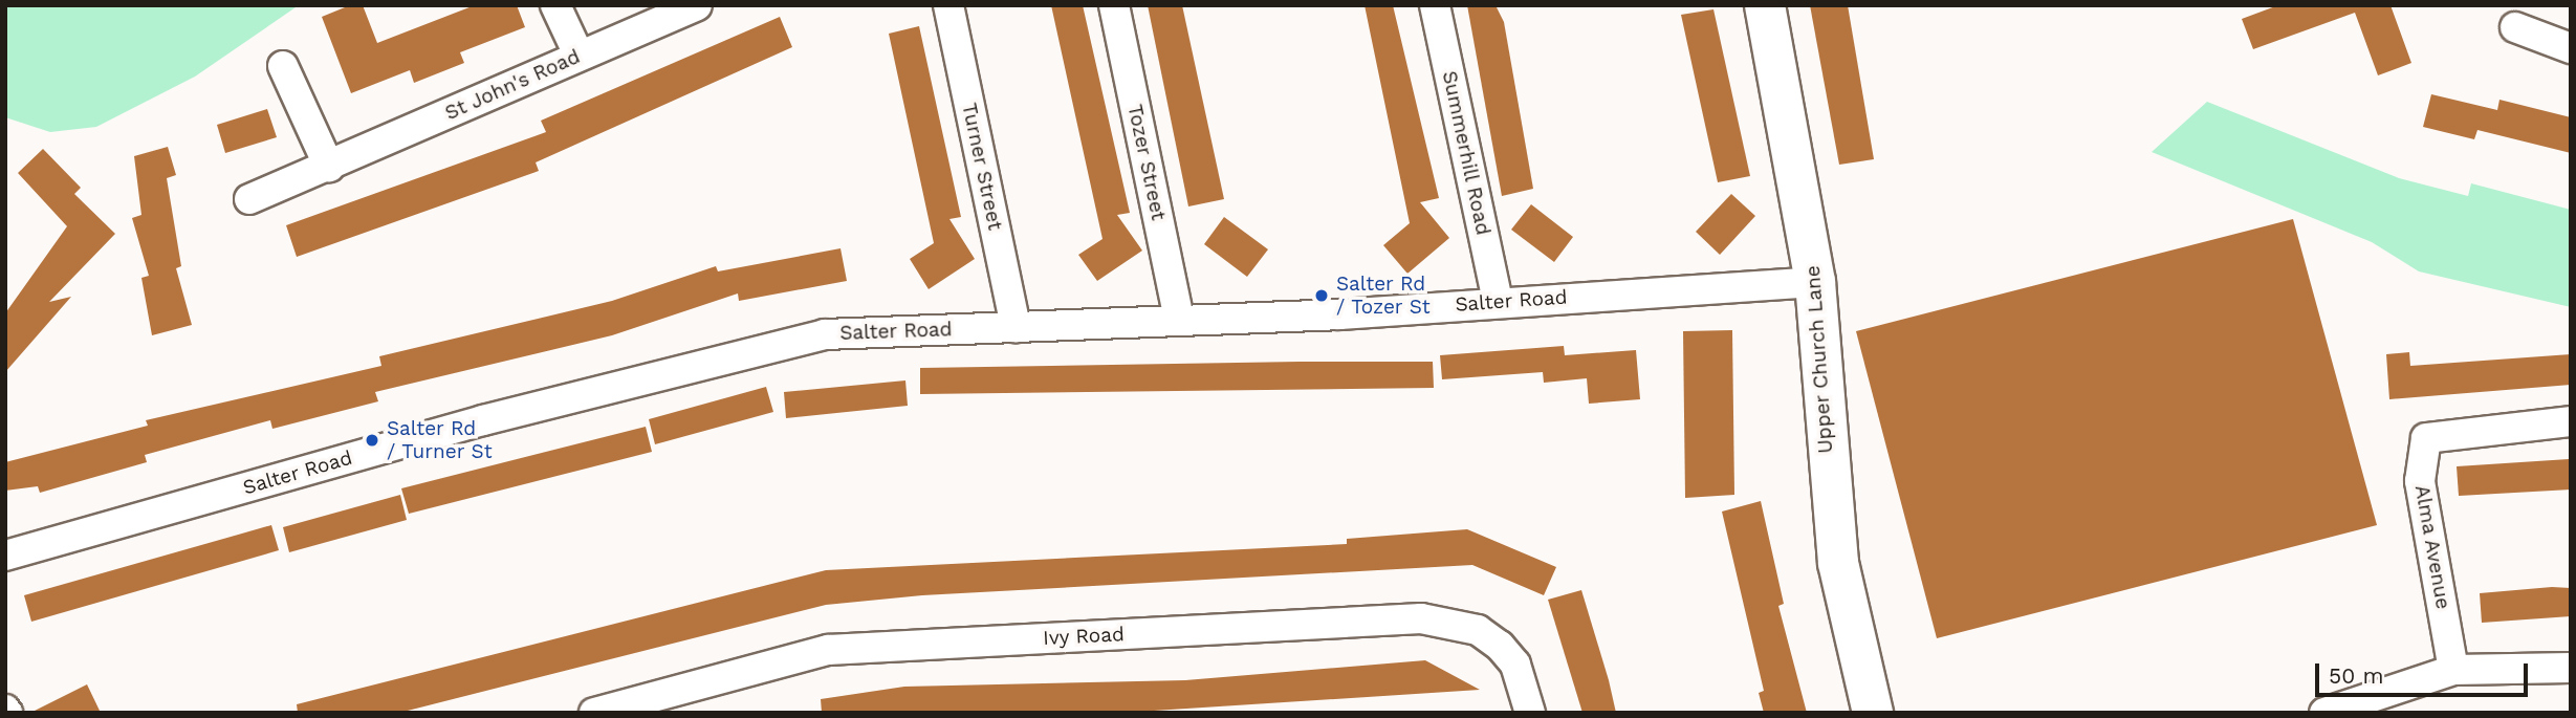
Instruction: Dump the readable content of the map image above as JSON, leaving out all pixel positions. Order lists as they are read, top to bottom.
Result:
{
  "streets": {
    "main road": ["Upper Church Lane"],
    "street": [
      "St John's Road",
      "Summerhill Road",
      "Tozer Street",
      "Turner Street",
      "Salter Road",
      "Alma Avenue",
      "Ivy Road"
    ]
  },
  "crossings": [
    ["Summerhill Road", "Salter Road"],
    ["Tozer Street", "Salter Road"],
    ["Turner Street", "Salter Road"],
    ["Salter Road", "Upper Church Lane"]
  ],
  "places": ["Salter Rd / Tozer St", "Salter Rd / Turner St"],
  "scale_bar": "50 m"
}
